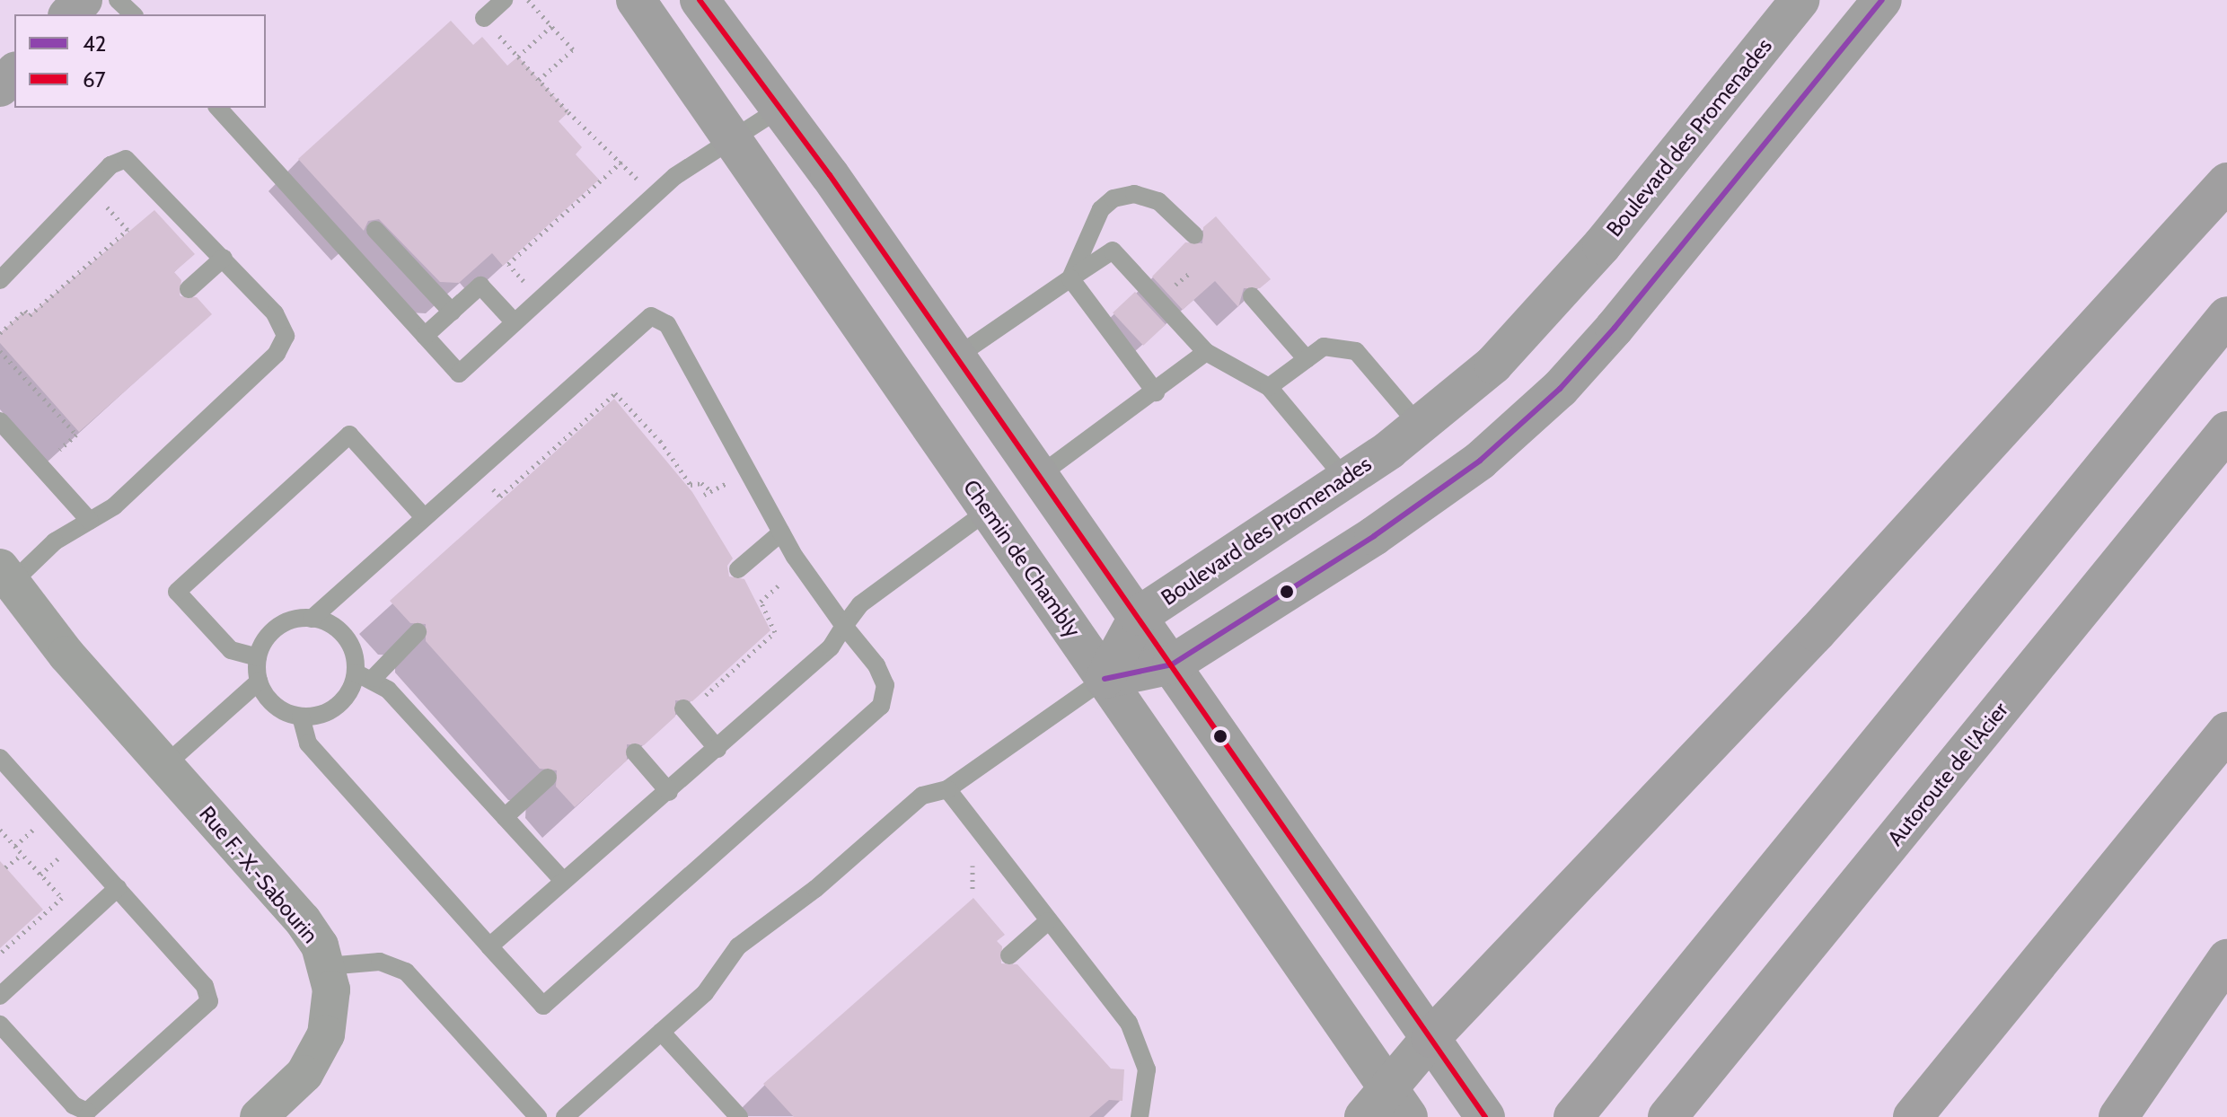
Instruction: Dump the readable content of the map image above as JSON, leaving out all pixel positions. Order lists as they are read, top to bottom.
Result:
{
  "streets": {
    "highway": ["Autoroute de l'Acier"],
    "street": ["Boulevard des Promenades", "Chemin de Chambly", "Rue F.-X.-Sabourin"]
  },
  "crossings": [
    ["Boulevard des Promenades", "Chemin de Chambly"]
  ],
  "lines": ["transit line 42", "transit line 67"],
  "legend": ["42", "67"]
}
